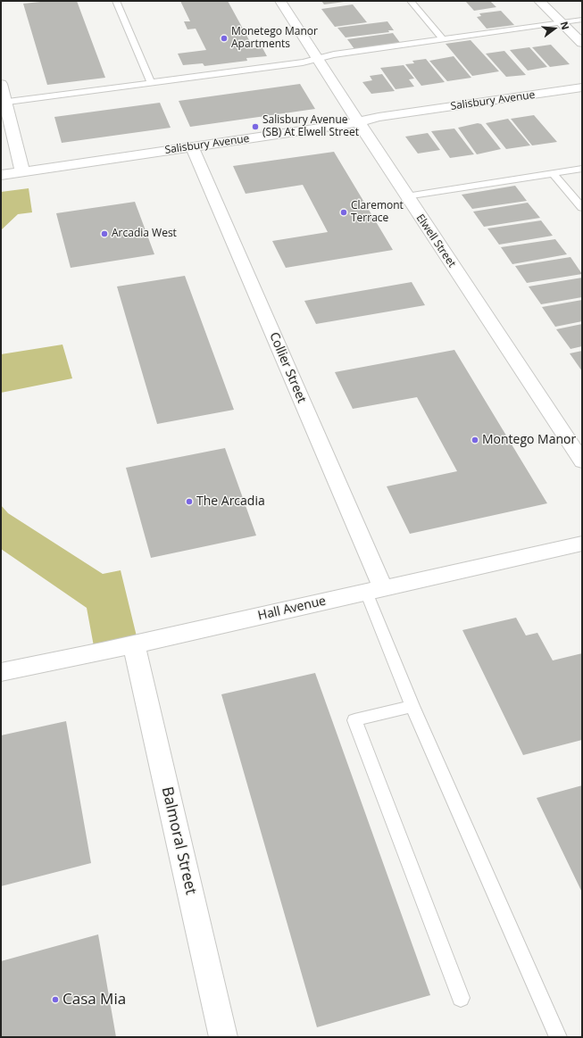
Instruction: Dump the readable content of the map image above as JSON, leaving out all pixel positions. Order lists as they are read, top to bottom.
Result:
{
  "streets": {
    "street": [
      "Salisbury Avenue",
      "Elwell Street",
      "Collier Street",
      "Hall Avenue",
      "Balmoral Street"
    ]
  },
  "crossings": [
    ["Salisbury Avenue", "Elwell Street"],
    ["Salisbury Avenue", "Collier Street"],
    ["Collier Street", "Hall Avenue"],
    ["Hall Avenue", "Balmoral Street"]
  ],
  "places": [
    "Monetego Manor Apartments",
    "Salisbury Avenue (SB) At Elwell Street",
    "Claremont Terrace",
    "Arcadia West",
    "Montego Manor",
    "The Arcadia",
    "Casa Mia"
  ],
  "north": "right"
}
